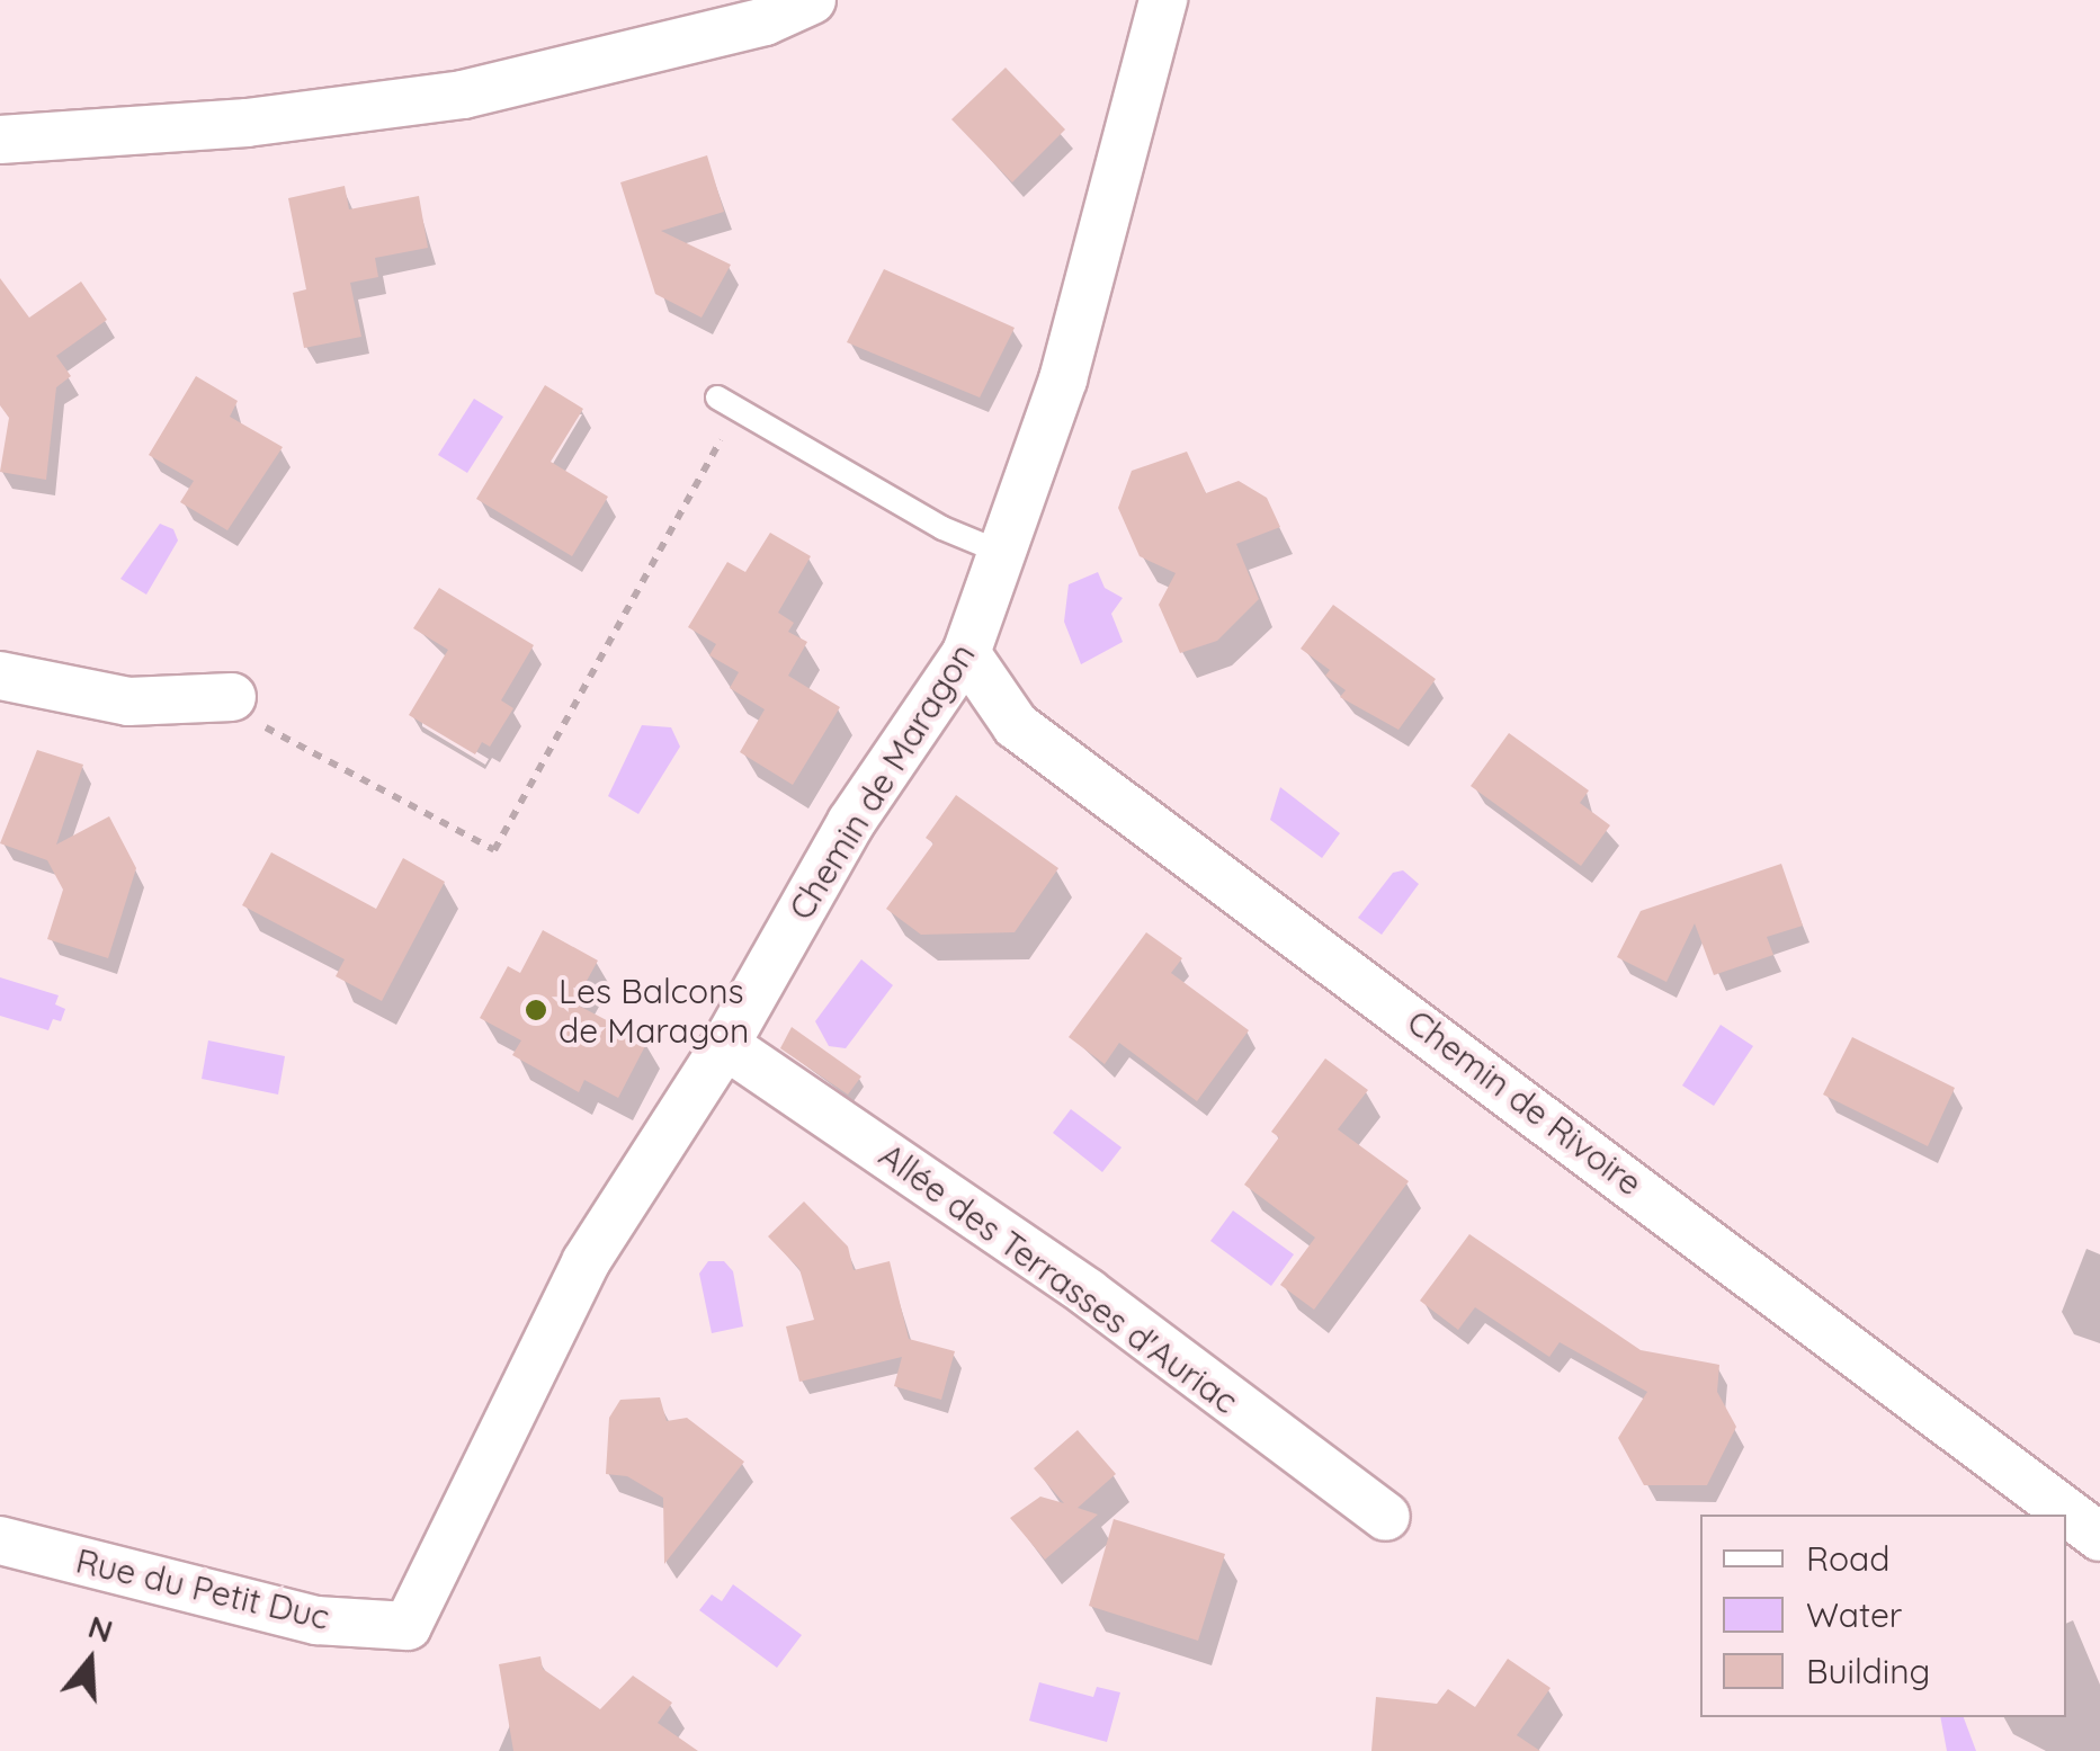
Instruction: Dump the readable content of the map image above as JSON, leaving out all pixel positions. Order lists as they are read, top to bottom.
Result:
{
  "streets": {
    "street": [
      "Chemin de Maragon",
      "Chemin de Rivoire",
      "Allée des Terrasses d'Auriac",
      "Rue du Petit Duc"
    ]
  },
  "crossings": [
    ["Chemin de Maragon", "Chemin de Rivoire"],
    ["Chemin de Maragon", "Allée des Terrasses d'Auriac"],
    ["Chemin de Maragon", "Rue du Petit Duc"]
  ],
  "places": ["Les Balcons de Maragon"],
  "legend": ["Road", "Water", "Building"],
  "north": "top"
}
